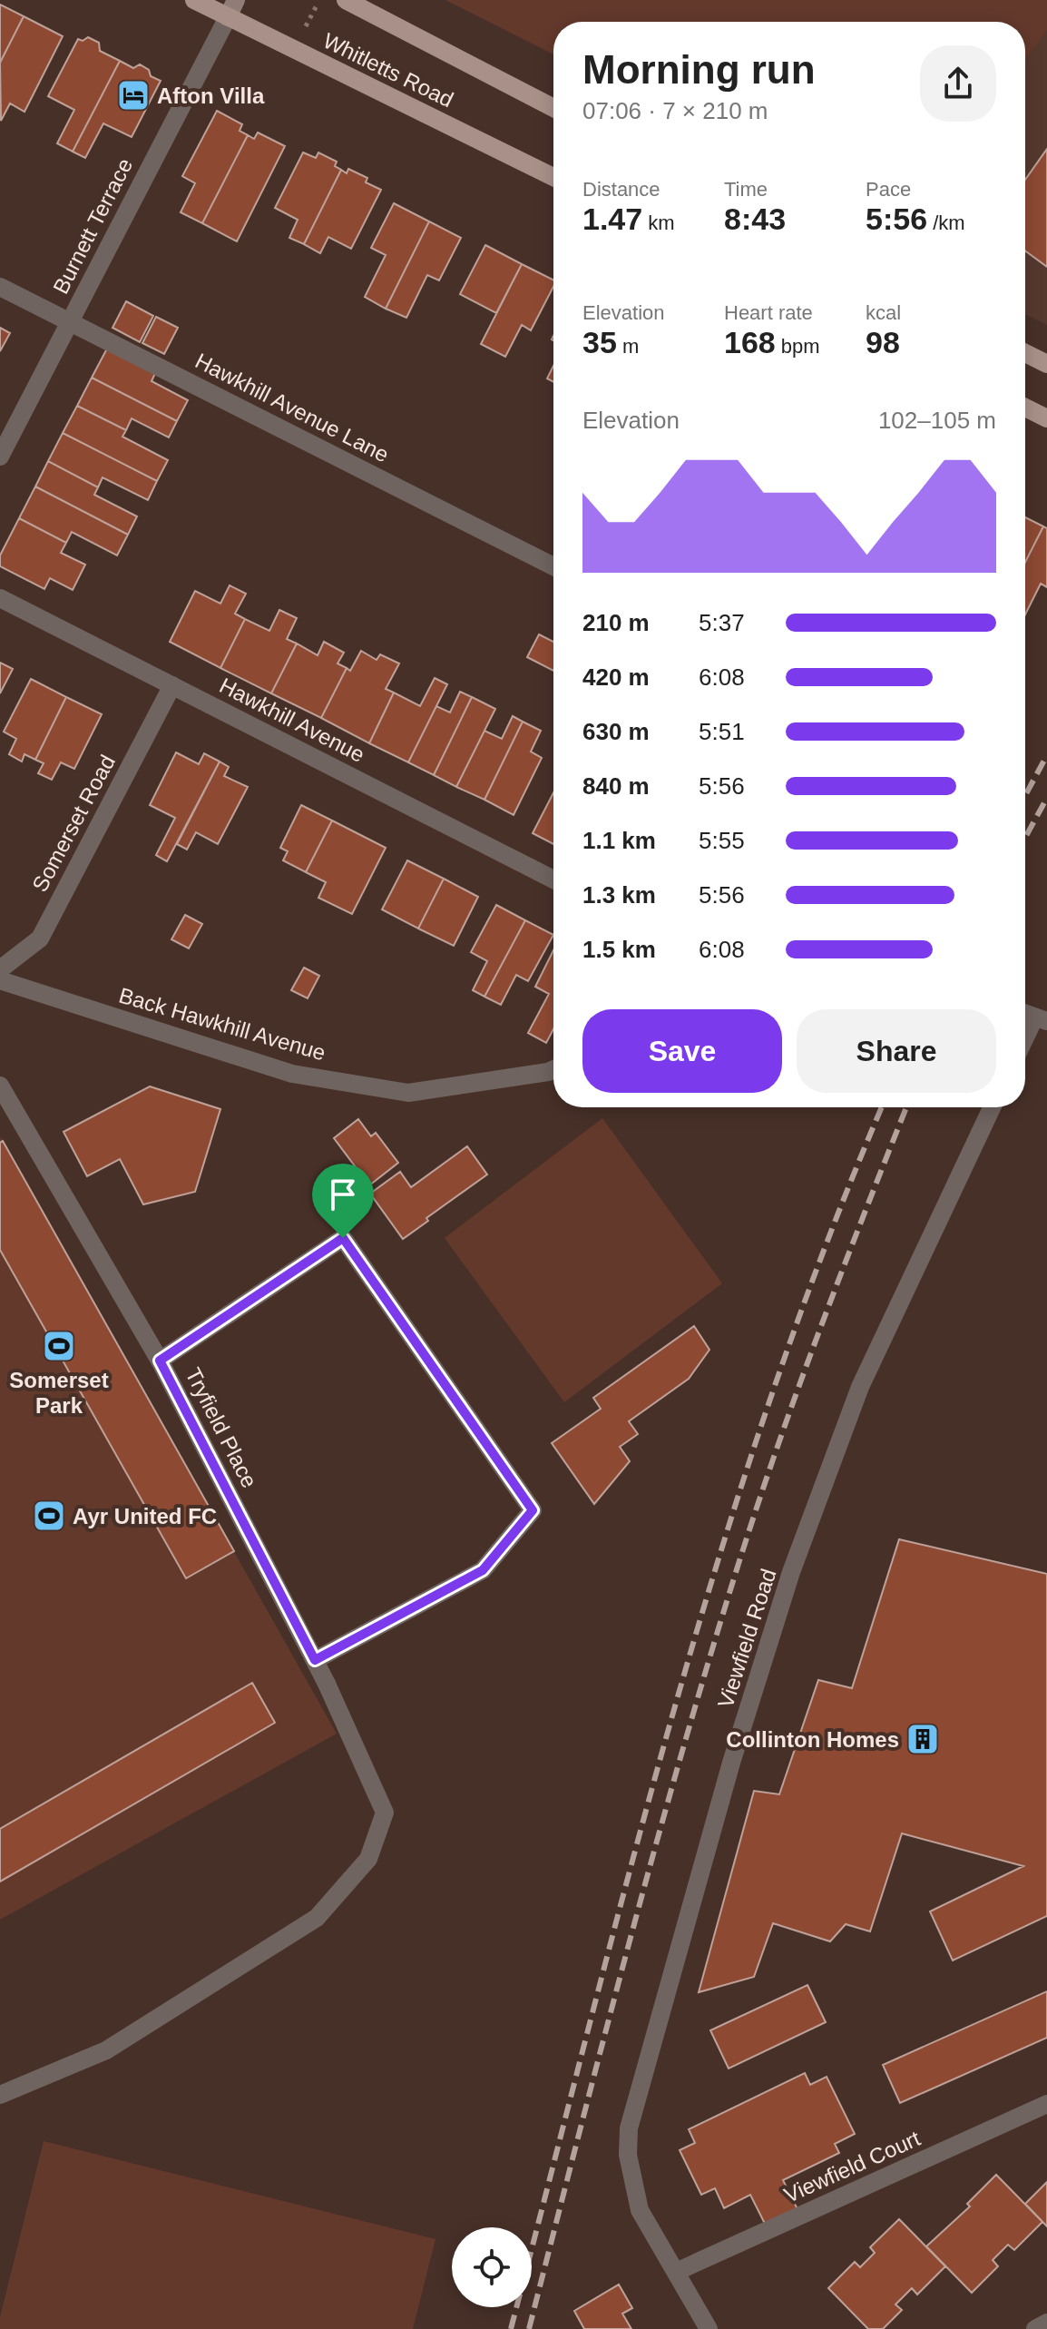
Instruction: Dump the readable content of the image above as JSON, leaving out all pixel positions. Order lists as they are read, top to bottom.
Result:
{
  "streets": {
    "main road": ["Whitletts Road"],
    "street": [
      "Burnett Terrace",
      "Hawkhill Avenue Lane",
      "Hawkhill Avenue",
      "Somerset Road",
      "Back Hawkhill Avenue",
      "Tryfield Place",
      "Viewfield Road",
      "Viewfield Court"
    ]
  },
  "crossings": [
    ["Whitletts Road", "Burnett Terrace"],
    ["Burnett Terrace", "Hawkhill Avenue Lane"],
    ["Hawkhill Avenue", "Somerset Road"],
    ["Viewfield Road", "Viewfield Court"]
  ],
  "places": {
    "hotel": ["Afton Villa"],
    "sports": ["Somerset Park", "Ayr United FC"],
    "building": ["Collinton Homes"]
  },
  "page": {
    "heading": ["Morning run", "07:06 · 7 × 210 m"],
    "stats": [
      ["Distance", "1.47 km"],
      ["Time", "8:43"],
      ["Pace", "5:56 /km"],
      ["Elevation", "35 m"],
      ["Heart rate", "168 bpm"],
      ["kcal", "98"]
    ],
    "chart": ["Elevation", "102–105 m"],
    "list": [
      {
        "name": "210 m",
        "note": "5:37"
      },
      {
        "name": "420 m",
        "note": "6:08"
      },
      {
        "name": "630 m",
        "note": "5:51"
      },
      {
        "name": "840 m",
        "note": "5:56"
      },
      {
        "name": "1.1 km",
        "note": "5:55"
      },
      {
        "name": "1.3 km",
        "note": "5:56"
      },
      {
        "name": "1.5 km",
        "note": "6:08"
      }
    ],
    "buttons": ["Save", "Share"]
  }
}
